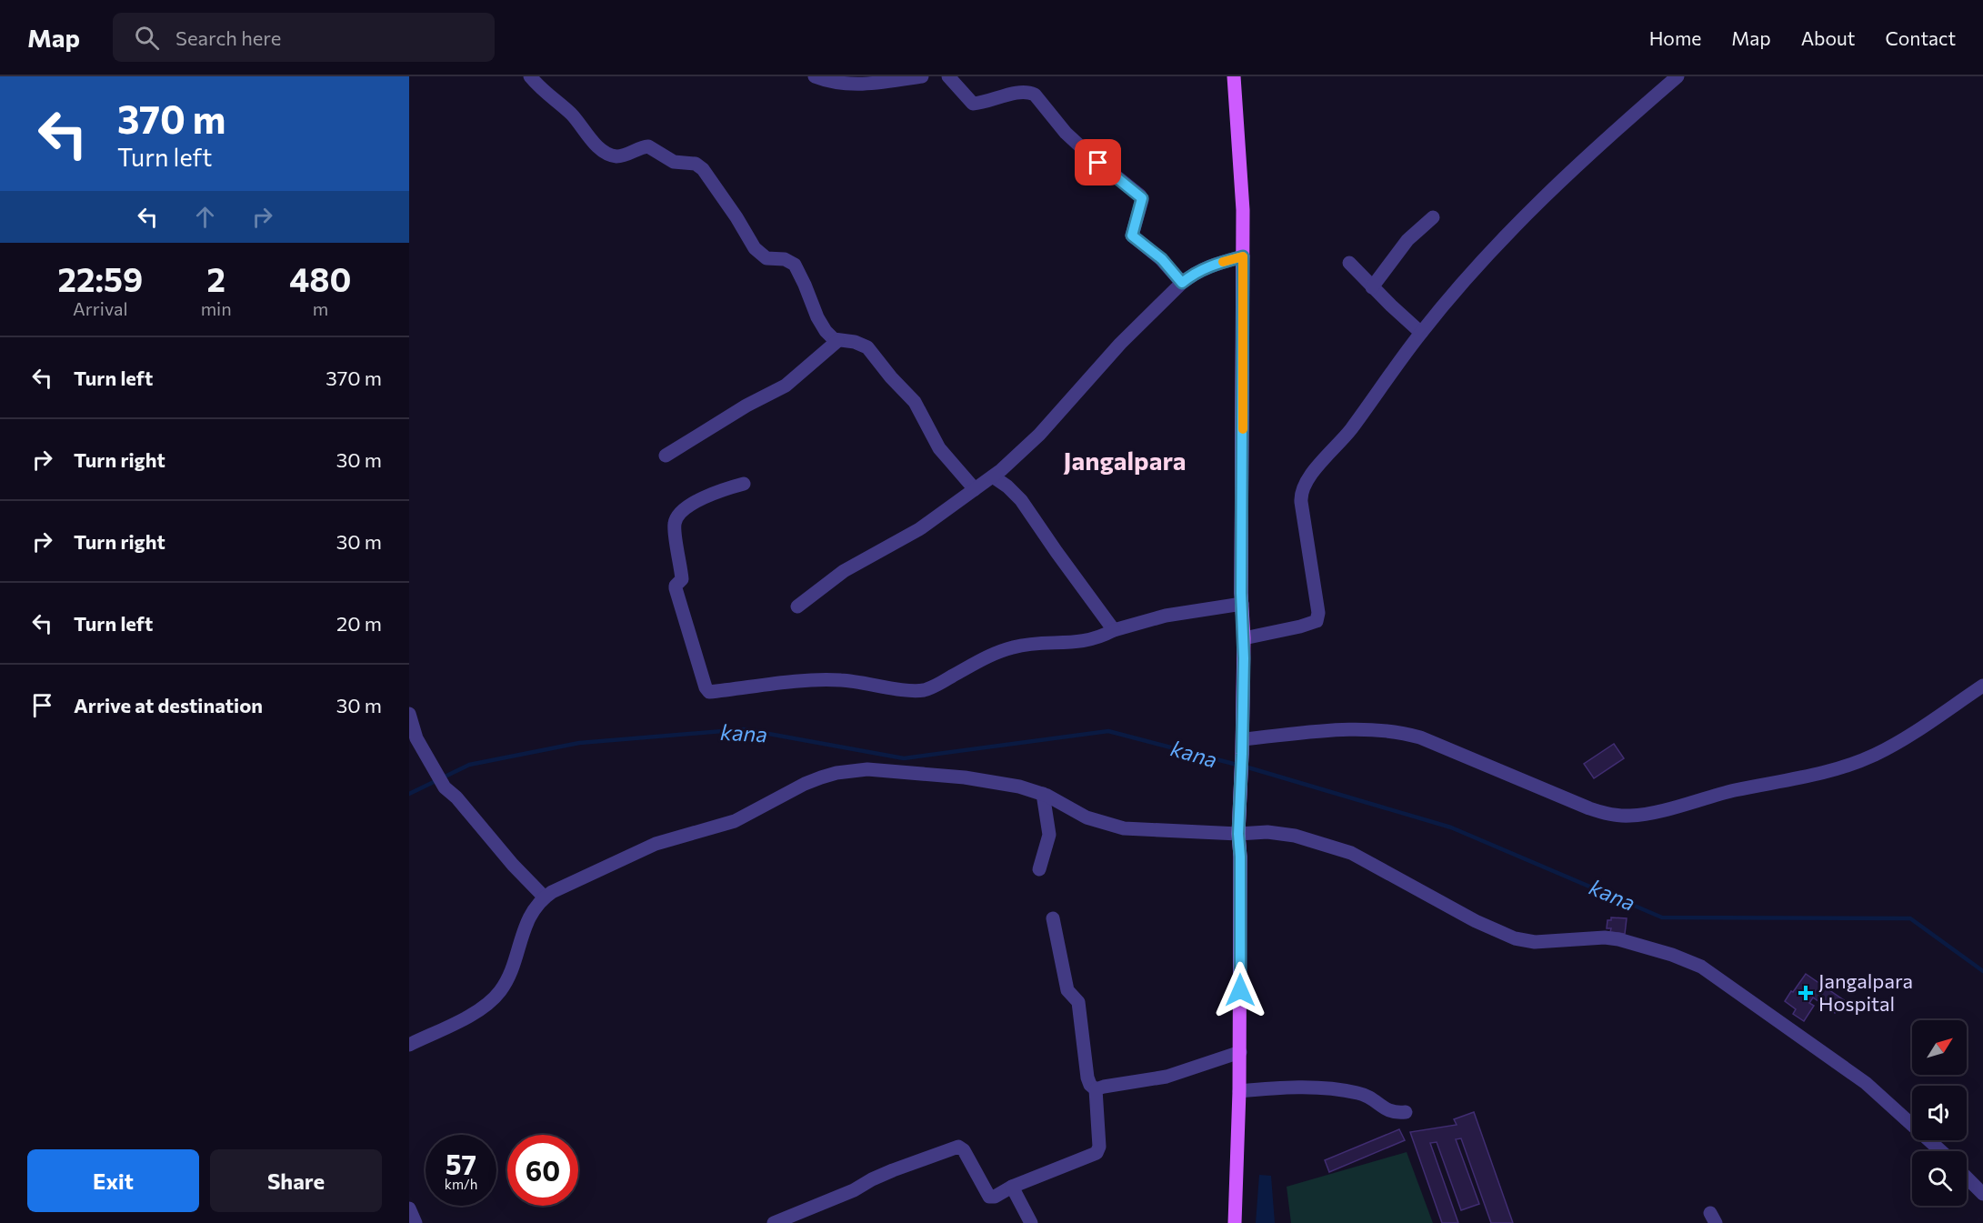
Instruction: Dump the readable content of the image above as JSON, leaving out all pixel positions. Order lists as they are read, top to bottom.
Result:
{
  "districts": ["Jangalpara"],
  "water": ["kana"],
  "places": {
    "health": ["Jangalpara Hospital"]
  },
  "north": "top right",
  "page": {
    "header": "Map",
    "search": "Search here",
    "nav": [
      "Home",
      "Map",
      "About",
      "Contact"
    ],
    "turn": ["370 m", "Turn left"],
    "eta": [
      "22:59",
      "Arrival",
      "2",
      "min",
      "480",
      "m"
    ],
    "list": [
      {
        "name": "Turn left",
        "value": "370 m"
      },
      {
        "name": "Turn right",
        "value": "30 m"
      },
      {
        "name": "Turn right",
        "value": "30 m"
      },
      {
        "name": "Turn left",
        "value": "20 m"
      },
      {
        "name": "Arrive at destination",
        "value": "30 m"
      }
    ],
    "speed": "57 km/h",
    "limit": "60",
    "buttons": ["Exit", "Share"]
  }
}
